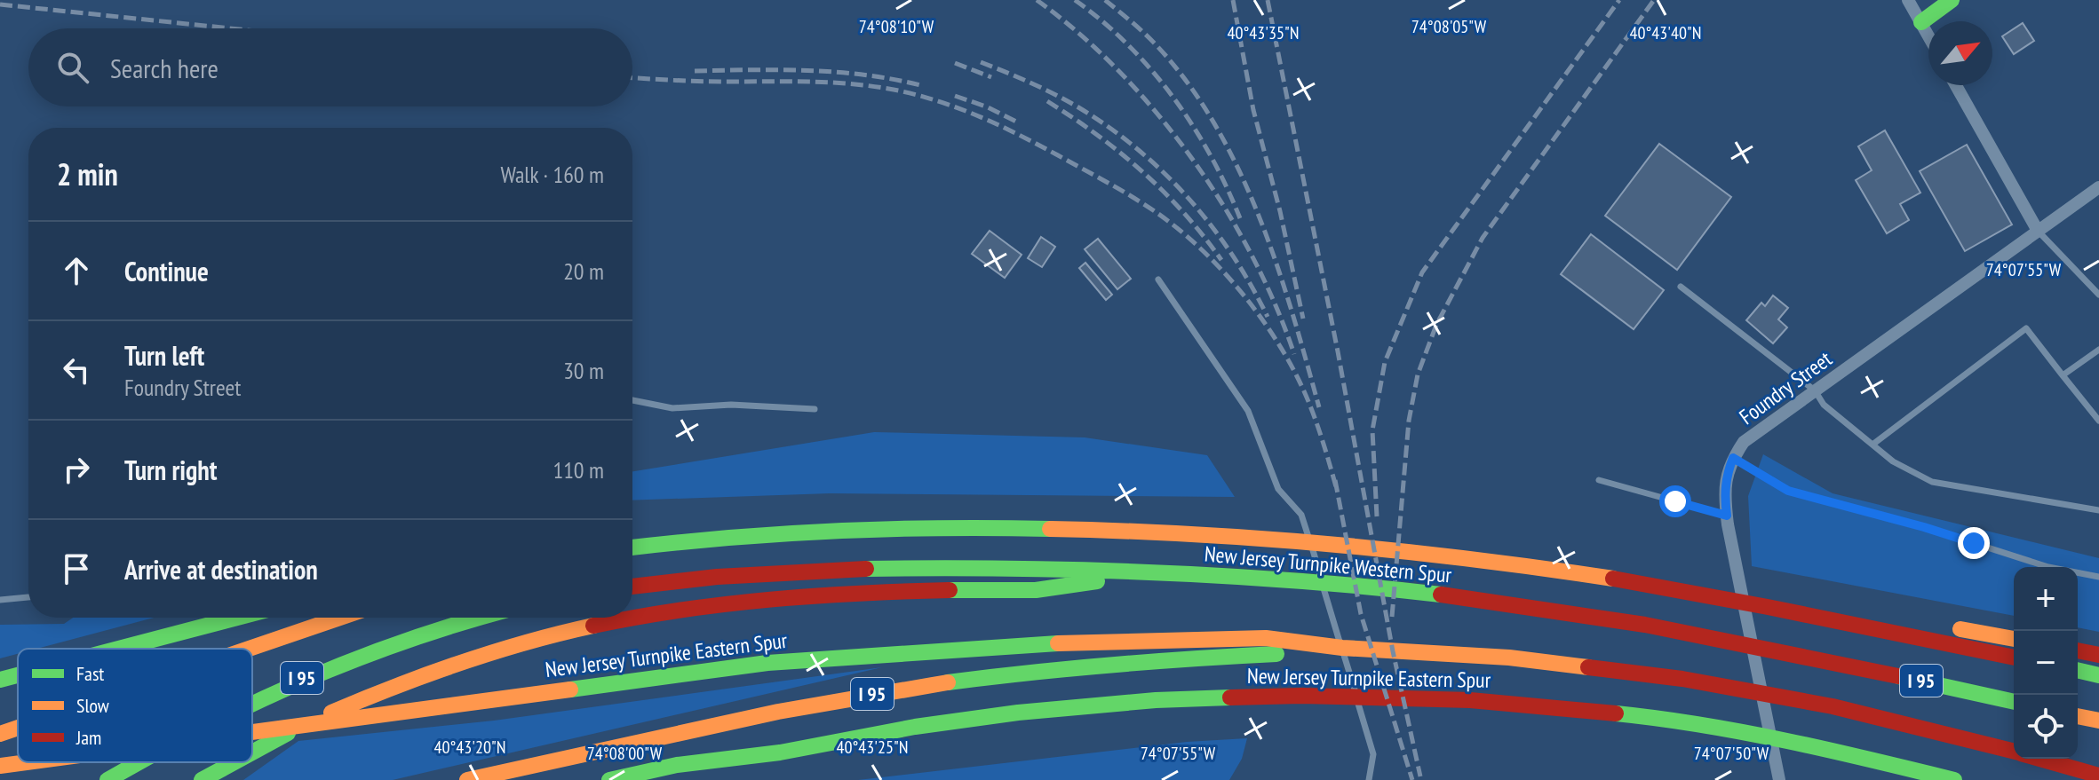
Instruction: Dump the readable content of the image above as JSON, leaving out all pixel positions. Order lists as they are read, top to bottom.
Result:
{
  "streets": {
    "highway": ["New Jersey Turnpike Western Spur", "New Jersey Turnpike Eastern Spur", "I 95"],
    "street": ["Foundry Street"]
  },
  "legend": ["Fast", "Slow", "Jam"],
  "north": "top right",
  "page": {
    "search": "Search here",
    "heading": ["2 min", "Walk · 160 m"],
    "list": [
      ["Continue", "20 m"],
      ["Turn left", "Foundry Street", "30 m"],
      ["Turn right", "110 m"],
      "Arrive at destination"
    ],
    "map_buttons": ["+", "−"]
  },
  "coordinates": [
    "74°08'10\"W",
    "74°08'05\"W",
    "40°43'35\"N",
    "40°43'40\"N",
    "74°07'55\"W",
    "40°43'20\"N",
    "40°43'25\"N",
    "74°08'00\"W",
    "74°07'50\"W"
  ]
}
